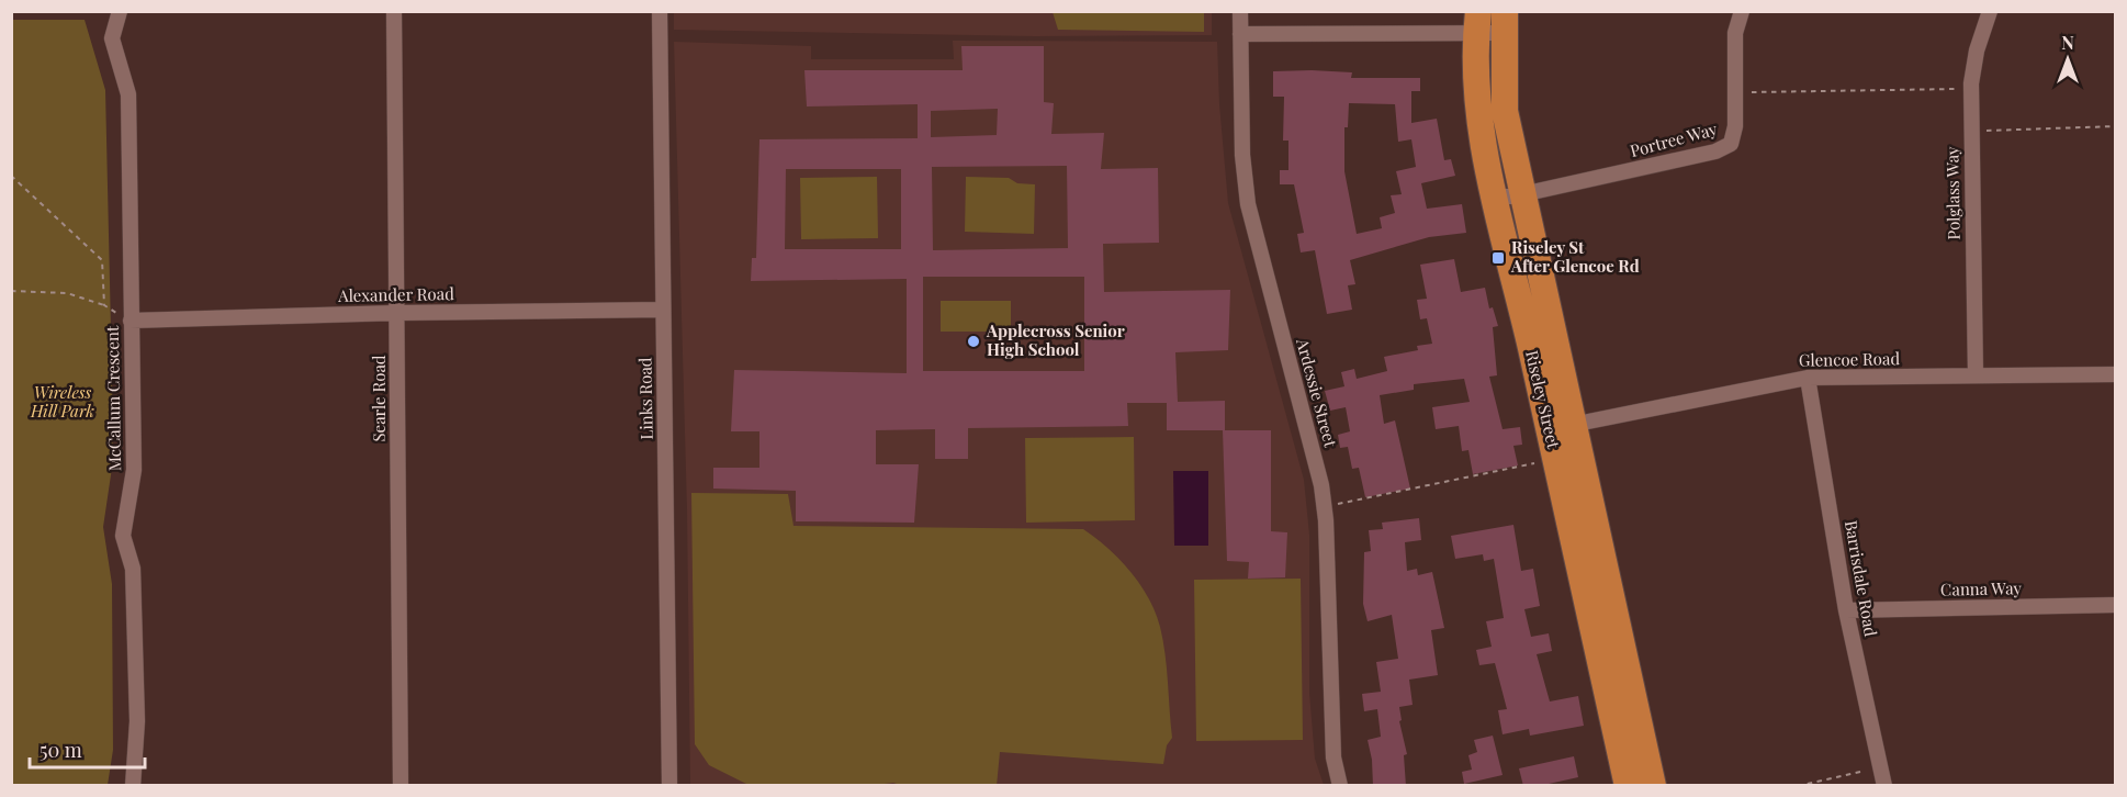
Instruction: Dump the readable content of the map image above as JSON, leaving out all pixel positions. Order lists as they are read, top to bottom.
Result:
{
  "streets": {
    "highway": ["Riseley Street"],
    "street": [
      "Portree Way",
      "Polglass Way",
      "Alexander Road",
      "Glencoe Road",
      "Ardessie Street",
      "McCallum Crescent",
      "Searle Road",
      "Links Road",
      "Barrisdale Road",
      "Canna Way"
    ]
  },
  "crossings": [
    ["Portree Way", "Riseley Street"],
    ["Polglass Way", "Glencoe Road"],
    ["Alexander Road", "McCallum Crescent"],
    ["Alexander Road", "Searle Road"],
    ["Alexander Road", "Links Road"],
    ["Glencoe Road", "Riseley Street"],
    ["Glencoe Road", "Barrisdale Road"],
    ["Barrisdale Road", "Canna Way"]
  ],
  "parks": ["Wireless Hill Park"],
  "places": {
    "transit": ["Riseley St After Glencoe Rd"],
    "other": ["Applecross Senior High School"]
  },
  "scale_bar": "50 m",
  "north": "top"
}
